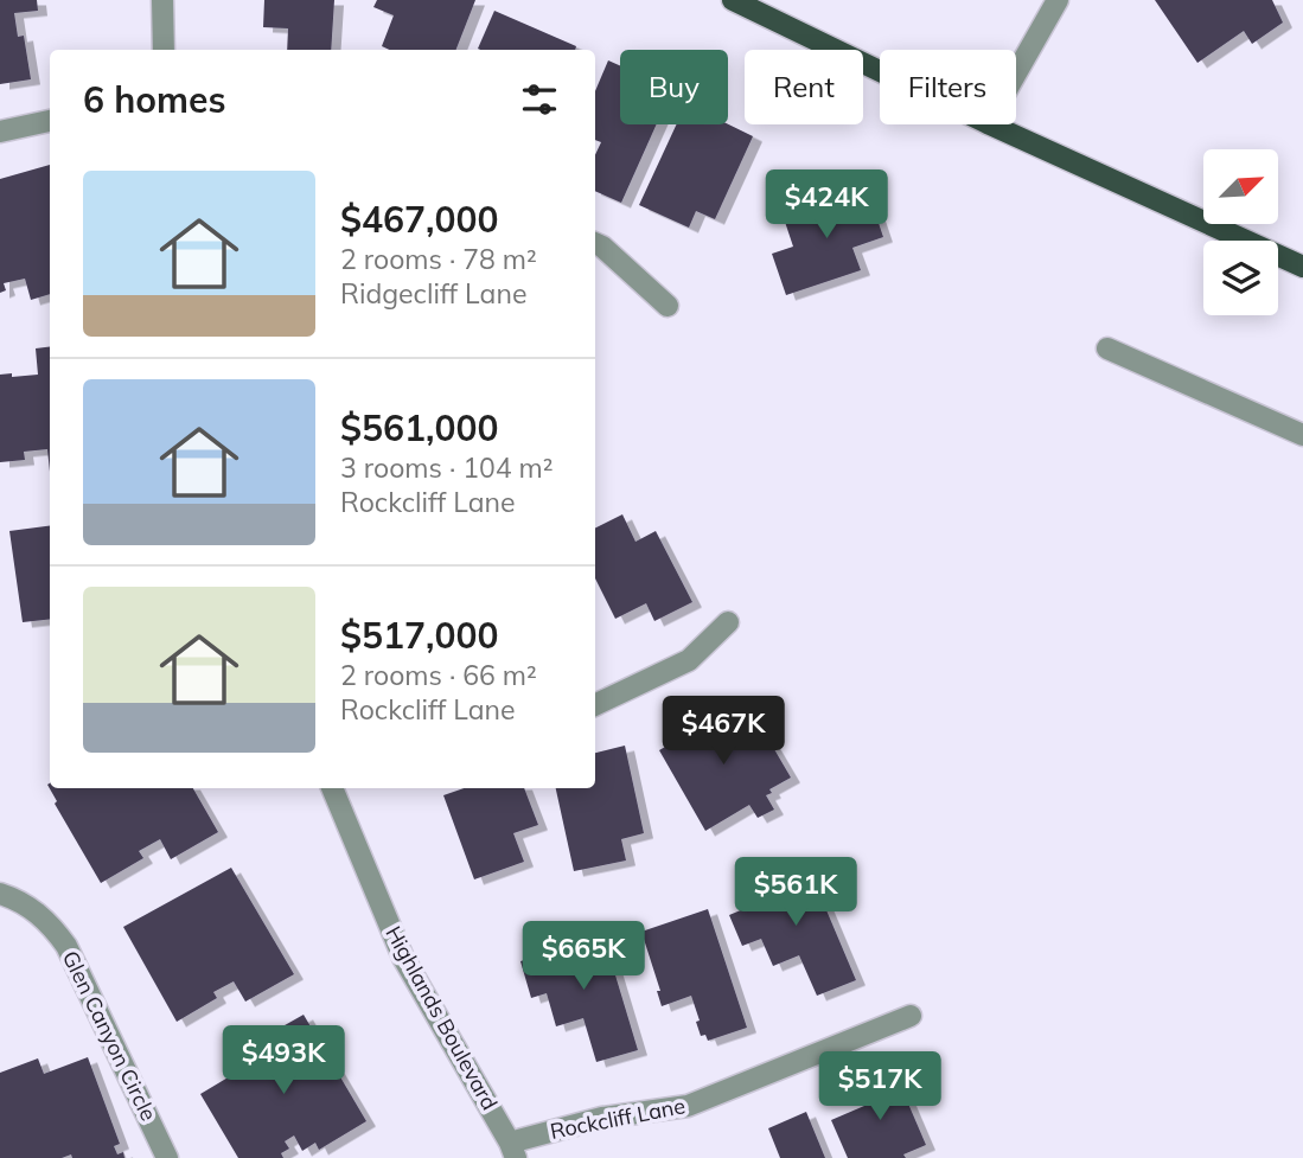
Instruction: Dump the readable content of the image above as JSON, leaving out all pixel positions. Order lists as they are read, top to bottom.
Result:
{
  "streets": {
    "street": ["Highlands Boulevard", "Glen Canyon Circle", "Rockcliff Lane"]
  },
  "crossings": [
    ["Highlands Boulevard", "Rockcliff Lane"]
  ],
  "north": "top right",
  "page": {
    "chip": ["Buy", "Rent", "Filters"],
    "heading": "6 homes",
    "list": [
      {
        "name": "$467,000",
        "note": "2 rooms · 78 m² · Ridgecliff Lane"
      },
      {
        "name": "$561,000",
        "note": "3 rooms · 104 m² · Rockcliff Lane"
      },
      {
        "name": "$517,000",
        "note": "2 rooms · 66 m² · Rockcliff Lane"
      }
    ],
    "price": [
      "$424K",
      "$467K",
      "$561K",
      "$665K",
      "$493K",
      "$517K"
    ]
  }
}
